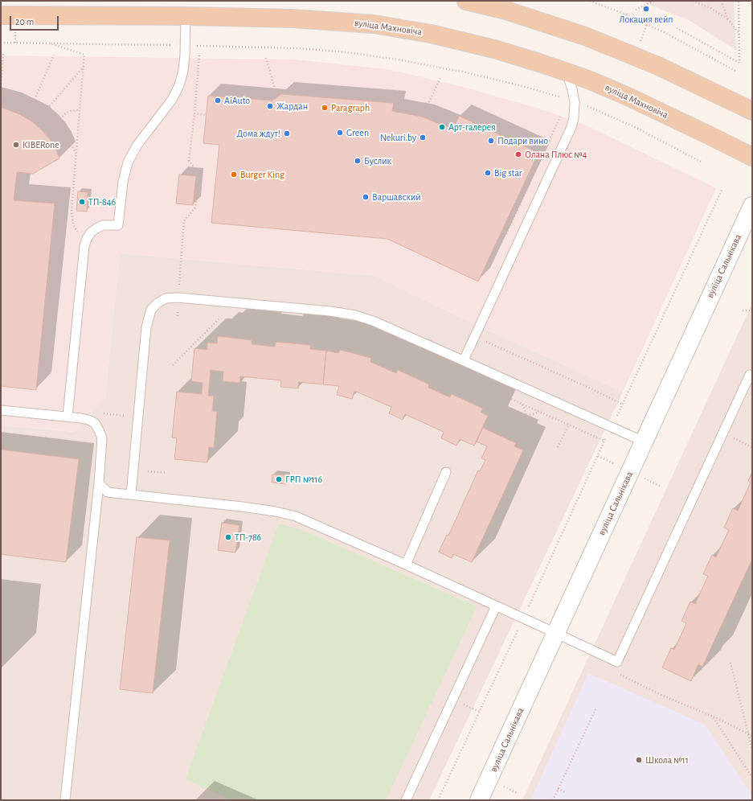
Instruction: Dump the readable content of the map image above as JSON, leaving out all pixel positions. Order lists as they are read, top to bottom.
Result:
{
  "streets": {
    "main road": ["вуліца Махновіча"],
    "street": ["вуліца Сальнікава"]
  },
  "places": [
    "Локация вейп",
    "AiAuto",
    "Жардан",
    "Paragraph",
    "Арт-галерея",
    "Green",
    "Дома ждут!",
    "Nekuri.by",
    "Подари вино",
    "KIBERone",
    "Олана Плюс №4",
    "Буслик",
    "Big star",
    "Burger King",
    "Варшавский",
    "ТП-846",
    "ГРП №116",
    "ТП-786",
    "Школа №11"
  ],
  "scale_bar": "20 m"
}
